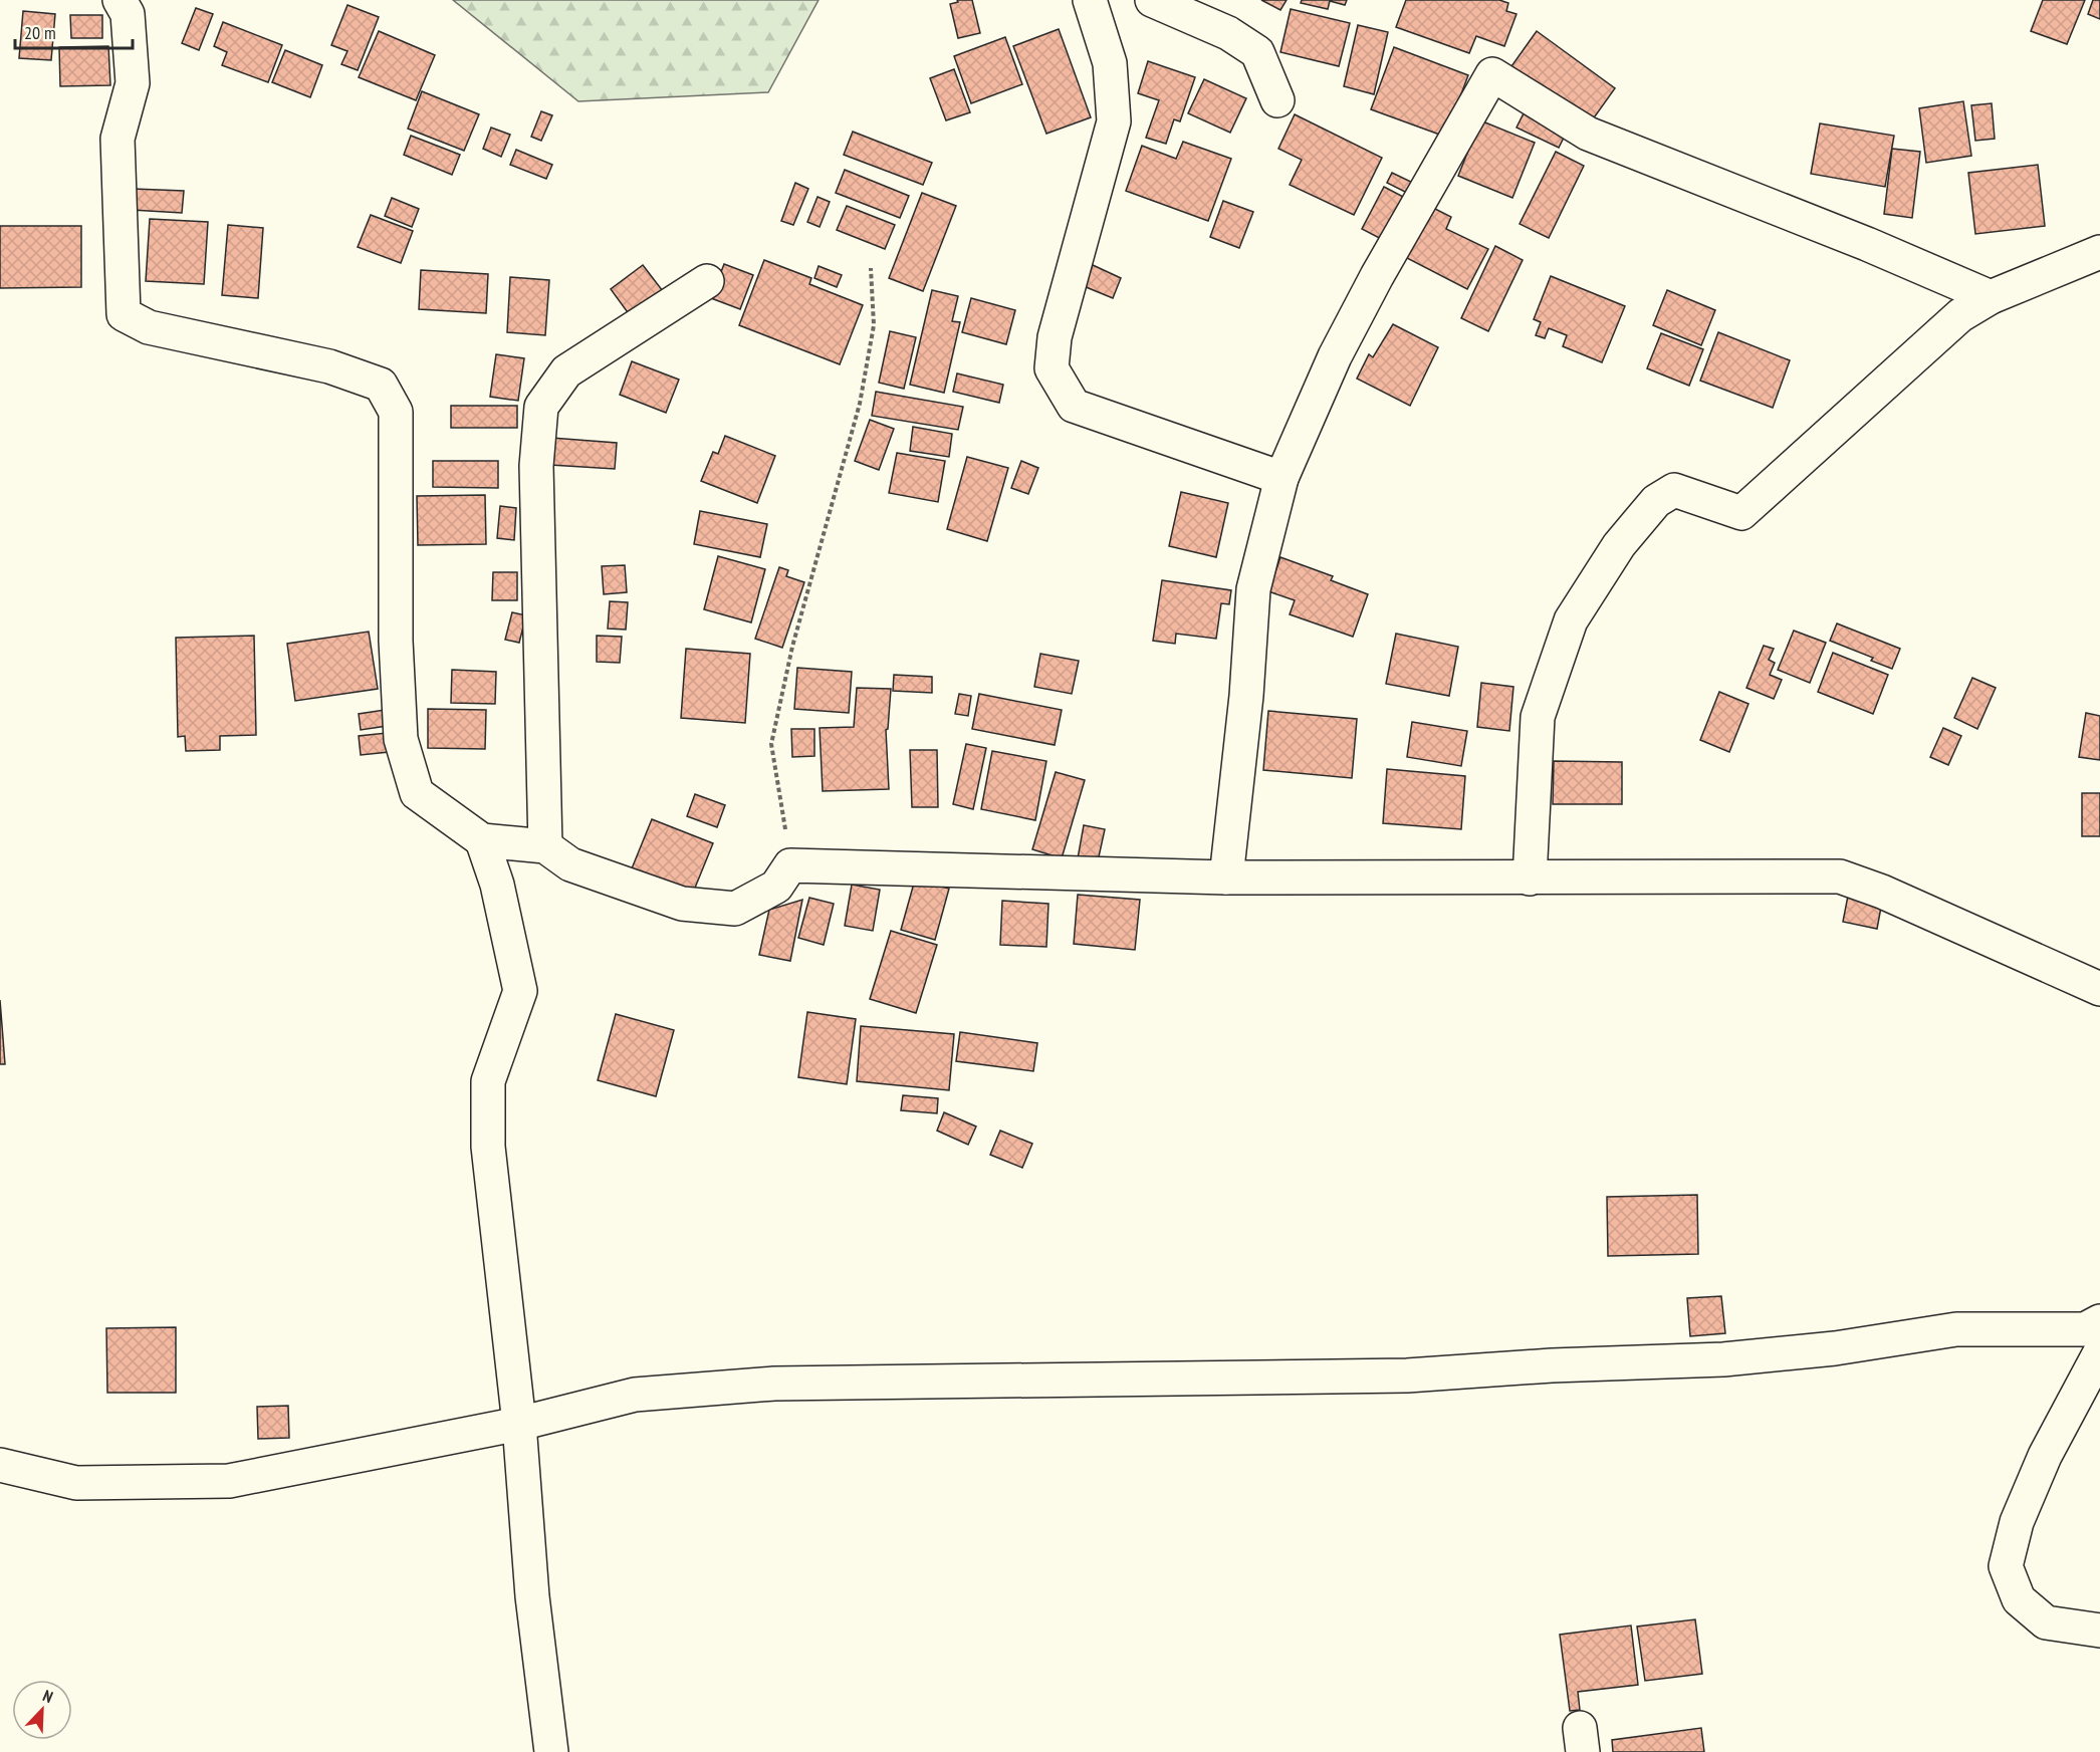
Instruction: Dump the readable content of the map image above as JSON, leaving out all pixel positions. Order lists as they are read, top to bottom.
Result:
{
  "scale_bar": "20 m",
  "north": "top right"
}
